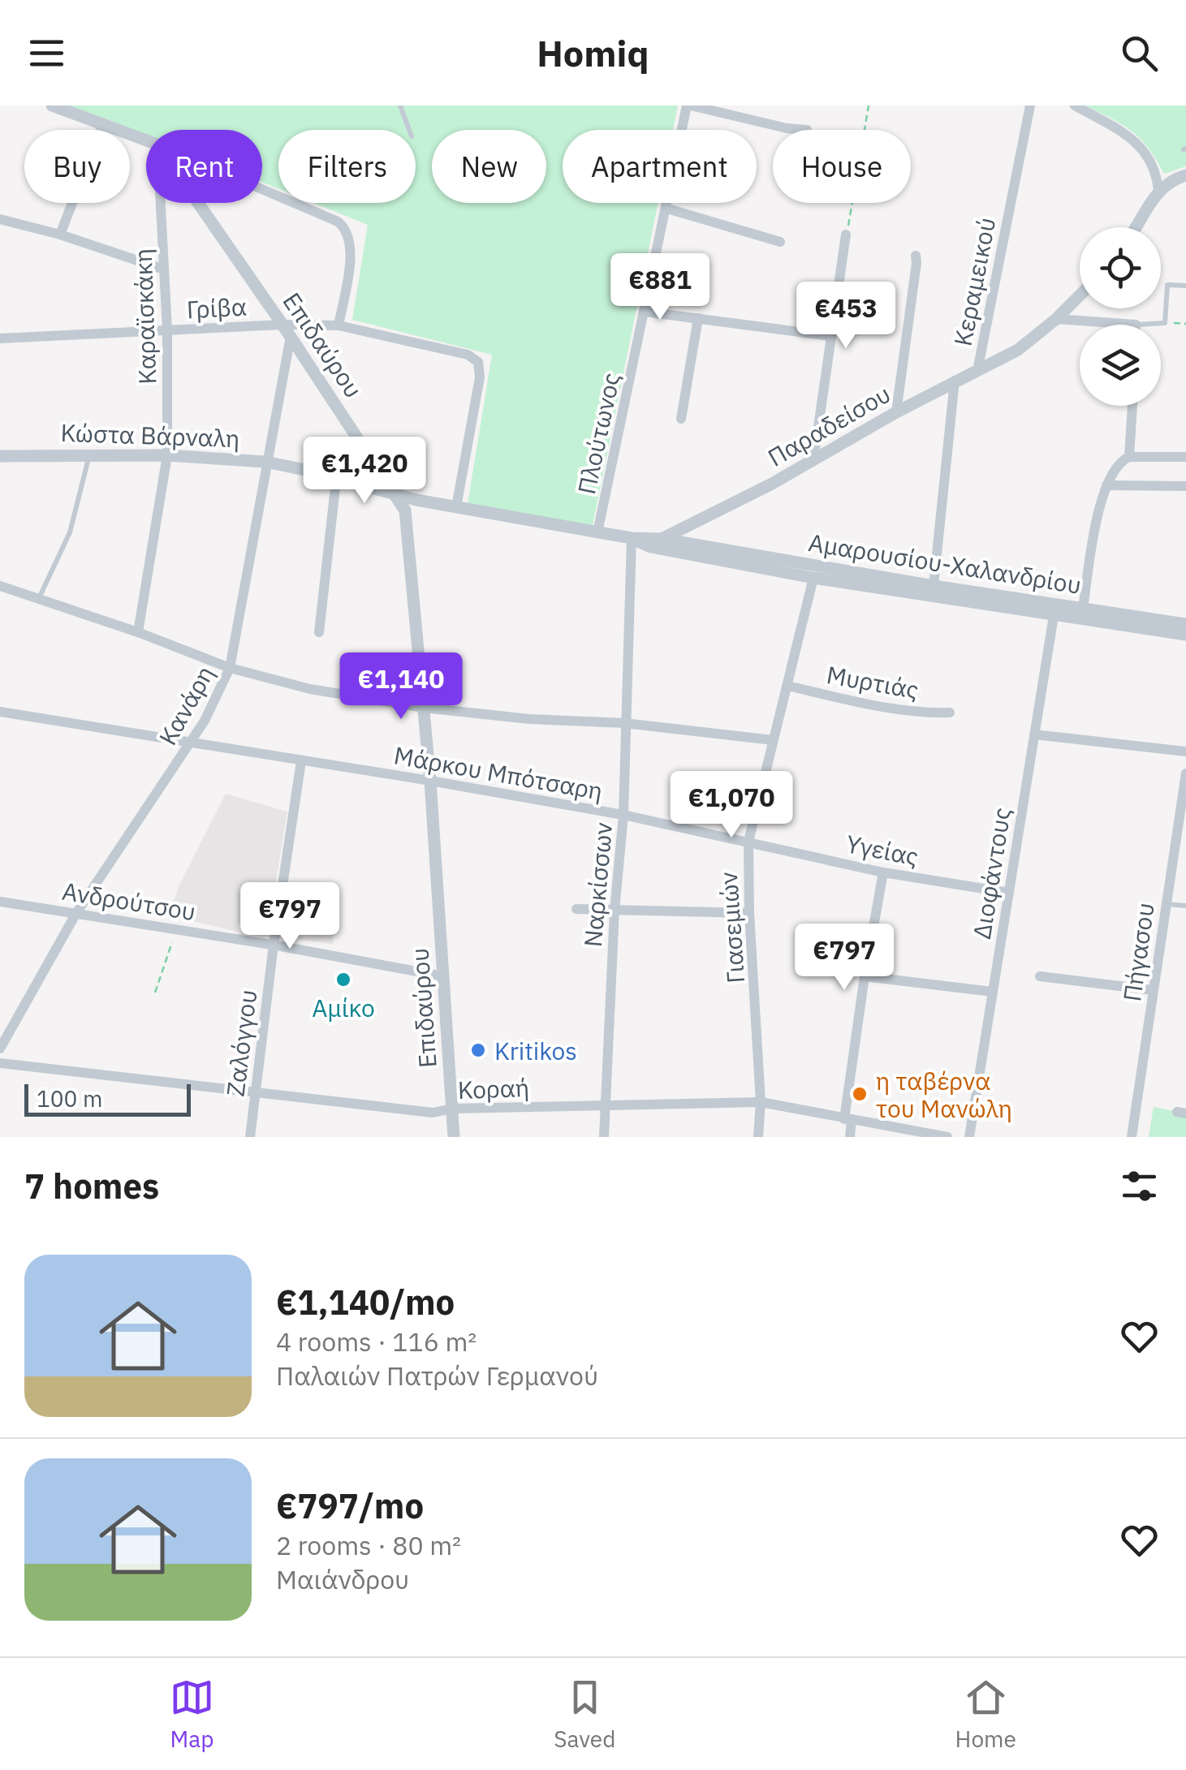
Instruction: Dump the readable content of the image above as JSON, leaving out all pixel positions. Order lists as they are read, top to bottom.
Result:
{
  "streets": {
    "street": [
      "Κεραμεικού",
      "Γρίβα",
      "Καραϊσκάκη",
      "Επιδαύρου",
      "Παραδείσου",
      "Πλούτωνος",
      "Κώστα Βάρναλη",
      "Αμαρουσίου-Χαλανδρίου",
      "Μυρτιάς",
      "Κανάρη",
      "Μάρκου Μπότσαρη",
      "Υγείας",
      "Διοφάντους",
      "Ναρκίσσων",
      "Ανδρούτσου",
      "Γιασεμιών",
      "Πήγασου",
      "Ζαλόγγου",
      "Κοραή"
    ]
  },
  "crossings": [
    ["Κεραμεικού", "Παραδείσου"],
    ["Γρίβα", "Καραϊσκάκη"],
    ["Γρίβα", "Επιδαύρου"],
    ["Γρίβα", "Κώστα Βάρναλη"],
    ["Γρίβα", "Κανάρη"],
    ["Καραϊσκάκη", "Κώστα Βάρναλη"],
    ["Επιδαύρου", "Κώστα Βάρναλη"],
    ["Επιδαύρου", "Κανάρη"],
    ["Επιδαύρου", "Μάρκου Μπότσαρη"],
    ["Επιδαύρου", "Ανδρούτσου"],
    ["Επιδαύρου", "Κοραή"],
    ["Παραδείσου", "Κώστα Βάρναλη"],
    ["Πλούτωνος", "Κώστα Βάρναλη"],
    ["Κώστα Βάρναλη", "Αμαρουσίου-Χαλανδρίου"],
    ["Κώστα Βάρναλη", "Κανάρη"],
    ["Κώστα Βάρναλη", "Ναρκίσσων"],
    ["Αμαρουσίου-Χαλανδρίου", "Διοφάντους"],
    ["Αμαρουσίου-Χαλανδρίου", "Γιασεμιών"],
    ["Μυρτιάς", "Γιασεμιών"],
    ["Κανάρη", "Μάρκου Μπότσαρη"],
    ["Κανάρη", "Ανδρούτσου"],
    ["Μάρκου Μπότσαρη", "Υγείας"],
    ["Μάρκου Μπότσαρη", "Ναρκίσσων"],
    ["Μάρκου Μπότσαρη", "Γιασεμιών"],
    ["Μάρκου Μπότσαρη", "Ζαλόγγου"],
    ["Υγείας", "Διοφάντους"],
    ["Υγείας", "Γιασεμιών"],
    ["Ναρκίσσων", "Κοραή"],
    ["Ανδρούτσου", "Ζαλόγγου"],
    ["Γιασεμιών", "Κοραή"],
    ["Ζαλόγγου", "Κοραή"]
  ],
  "places": ["Αμίκο", "Kritikos", "η ταβέρνα του Μανώλη"],
  "scale_bar": "100 m",
  "page": {
    "header": "Homiq",
    "chip": [
      "Buy",
      "Rent",
      "Filters",
      "New",
      "Apartment",
      "House"
    ],
    "price": [
      "€881",
      "€453",
      "€1,420",
      "€1,140",
      "€1,070",
      "€797",
      "€797"
    ],
    "scale": "100 m",
    "heading": "7 homes",
    "list": [
      {
        "name": "€1,140/mo",
        "note": "4 rooms · 116 m² · Παλαιών Πατρών Γερμανού"
      },
      {
        "name": "€797/mo",
        "note": "2 rooms · 80 m² · Μαιάνδρου"
      }
    ],
    "tabs": ["Map", "Saved", "Home"]
  }
}
